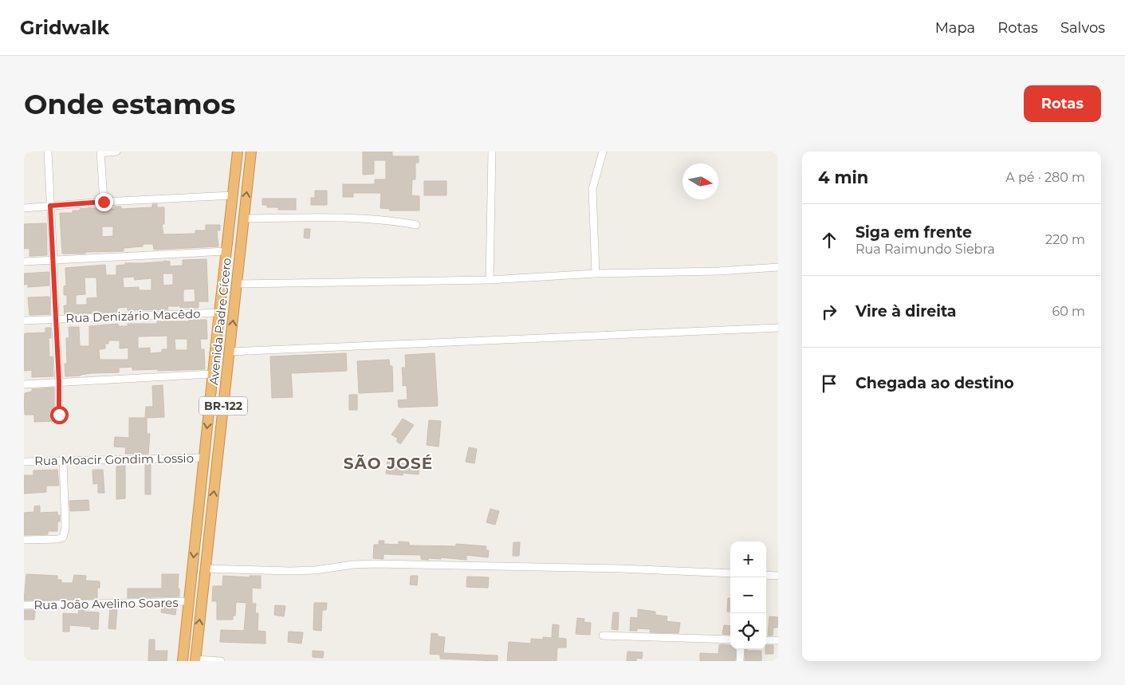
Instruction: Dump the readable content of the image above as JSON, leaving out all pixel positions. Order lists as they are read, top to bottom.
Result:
{
  "streets": {
    "highway": ["Avenida Padre Cícero", "BR-122"],
    "street": ["Rua Denizário Macêdo", "Rua Moacir Gondim Lossio", "Rua João Avelino Soares"]
  },
  "crossings": [
    ["Rua Denizário Macêdo", "Avenida Padre Cícero"],
    ["Avenida Padre Cícero", "Rua Moacir Gondim Lossio"],
    ["Avenida Padre Cícero", "Rua João Avelino Soares"]
  ],
  "districts": ["SÃO JOSÉ"],
  "north": "right",
  "page": {
    "header": "Gridwalk",
    "nav": ["Mapa", "Rotas", "Salvos"],
    "buttons": "Rotas",
    "title": "Onde estamos",
    "heading": ["4 min", "A pé · 280 m"],
    "list": [
      ["Siga em frente", "Rua Raimundo Siebra", "220 m"],
      ["Vire à direita", "60 m"],
      "Chegada ao destino"
    ],
    "map_buttons": ["+", "−"]
  }
}
